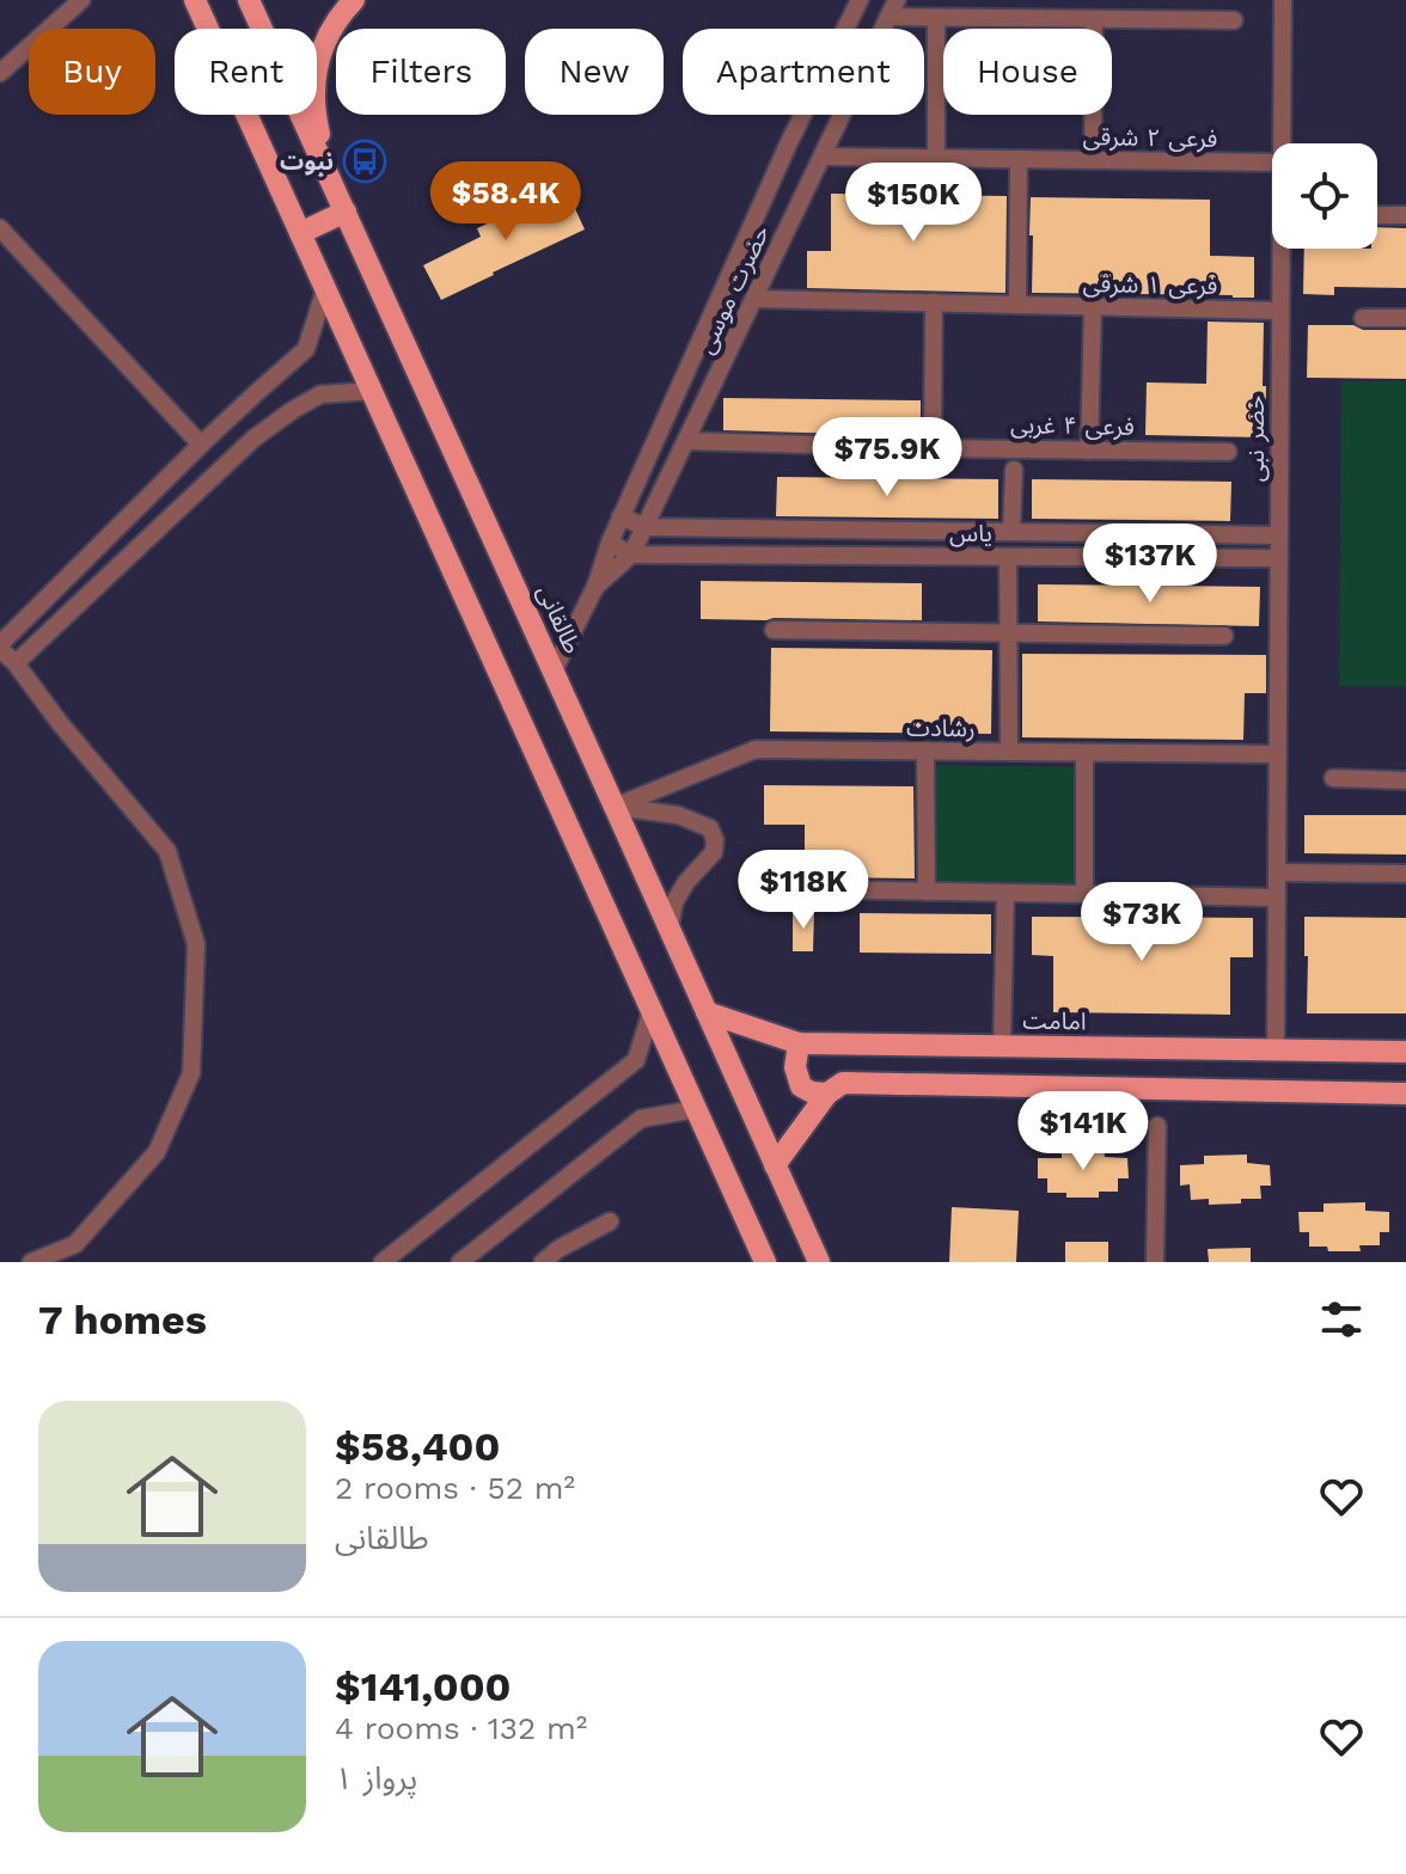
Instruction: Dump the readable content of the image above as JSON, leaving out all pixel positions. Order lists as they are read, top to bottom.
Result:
{
  "streets": {
    "main road": ["طالقانی", "امامت"],
    "street": [
      "فرعی ۲ شرقی",
      "فرعی ۱ شرقی",
      "حضرت موسی",
      "فرعی ۴ غربی",
      "خضر نبی",
      "یاس",
      "رشادت"
    ]
  },
  "crossings": [
    ["فرعی ۲ شرقی", "حضرت موسی"],
    ["فرعی ۱ شرقی", "حضرت موسی"],
    ["فرعی ۱ شرقی", "خضر نبی"],
    ["حضرت موسی", "فرعی ۴ غربی"],
    ["حضرت موسی", "یاس"],
    ["حضرت موسی", "طالقانی"],
    ["خضر نبی", "یاس"],
    ["خضر نبی", "رشادت"],
    ["خضر نبی", "امامت"],
    ["طالقانی", "رشادت"],
    ["طالقانی", "امامت"]
  ],
  "places": {
    "bus stop": ["نبوت"]
  },
  "page": {
    "chip": [
      "Buy",
      "Rent",
      "Filters",
      "New",
      "Apartment",
      "House"
    ],
    "price": [
      "$58.4K",
      "$150K",
      "$75.9K",
      "$137K",
      "$118K",
      "$73K",
      "$141K"
    ],
    "heading": "7 homes",
    "list": [
      {
        "name": "$58,400",
        "note": "2 rooms · 52 m² · طالقانی"
      },
      {
        "name": "$141,000",
        "note": "4 rooms · 132 m² · پرواز ۱"
      }
    ]
  }
}
